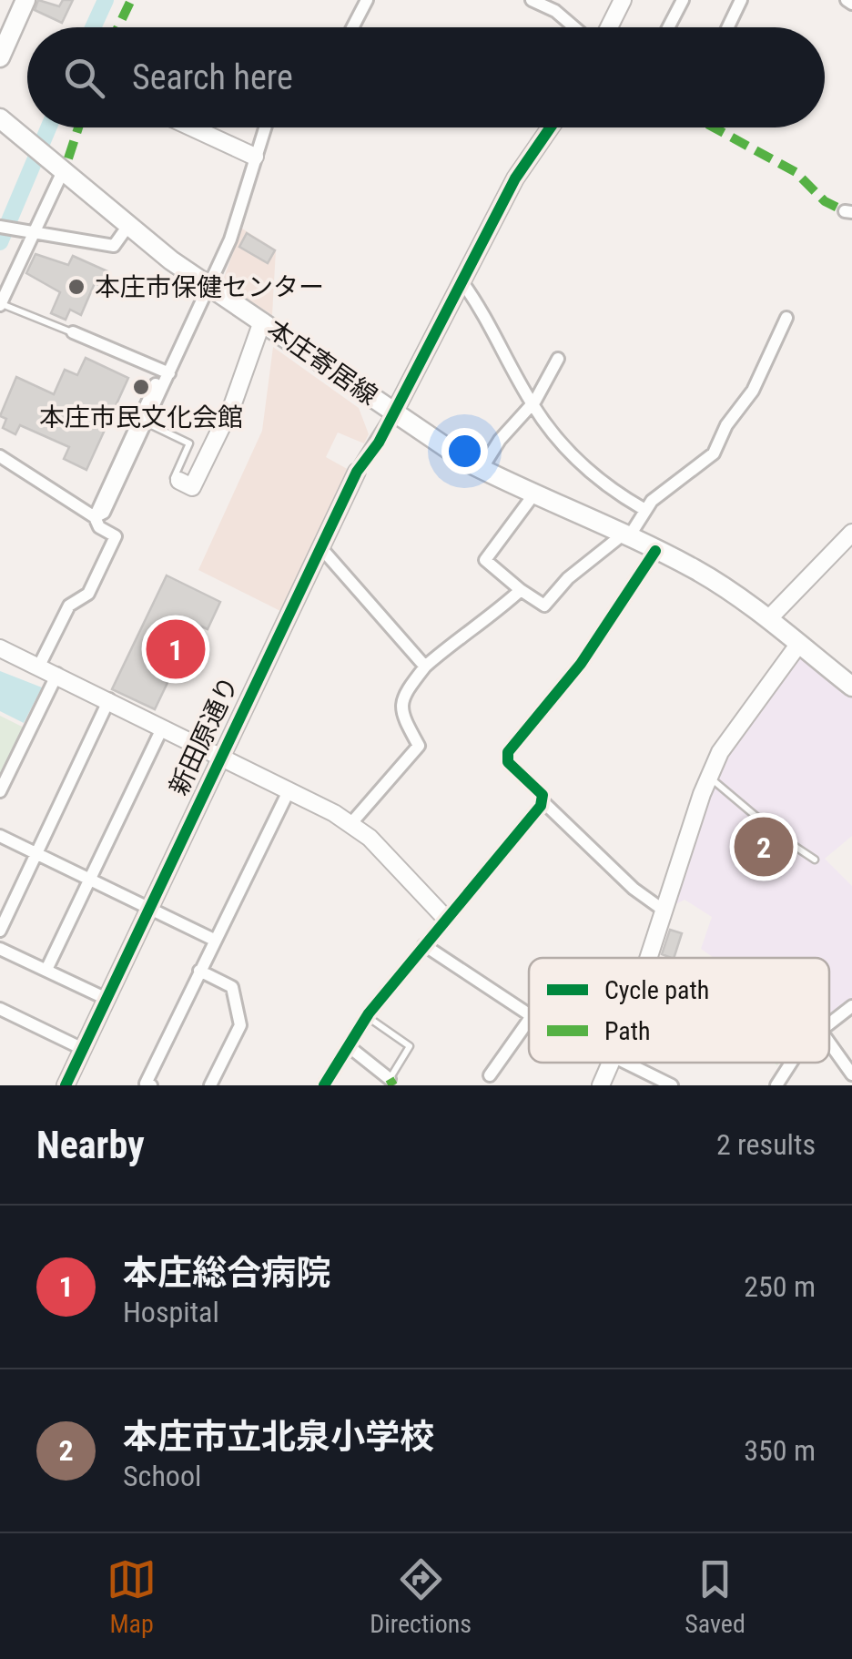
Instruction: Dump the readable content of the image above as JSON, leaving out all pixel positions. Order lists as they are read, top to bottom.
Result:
{
  "streets": {
    "main road": ["本庄寄居線"],
    "street": ["新田原通り"]
  },
  "crossings": [
    ["本庄寄居線", "新田原通り"]
  ],
  "places": ["本庄市保健センター", "本庄市民文化会館"],
  "legend": ["Cycle path", "Path"],
  "page": {
    "search": "Search here",
    "pins": ["1", "2"],
    "heading": ["Nearby", "2 results"],
    "list": [
      {
        "mark": "1",
        "name": "本庄総合病院",
        "note": "Hospital",
        "value": "250 m"
      },
      {
        "mark": "2",
        "name": "本庄市立北泉小学校",
        "note": "School",
        "value": "350 m"
      }
    ],
    "nav": ["Map", "Directions", "Saved"]
  }
}
